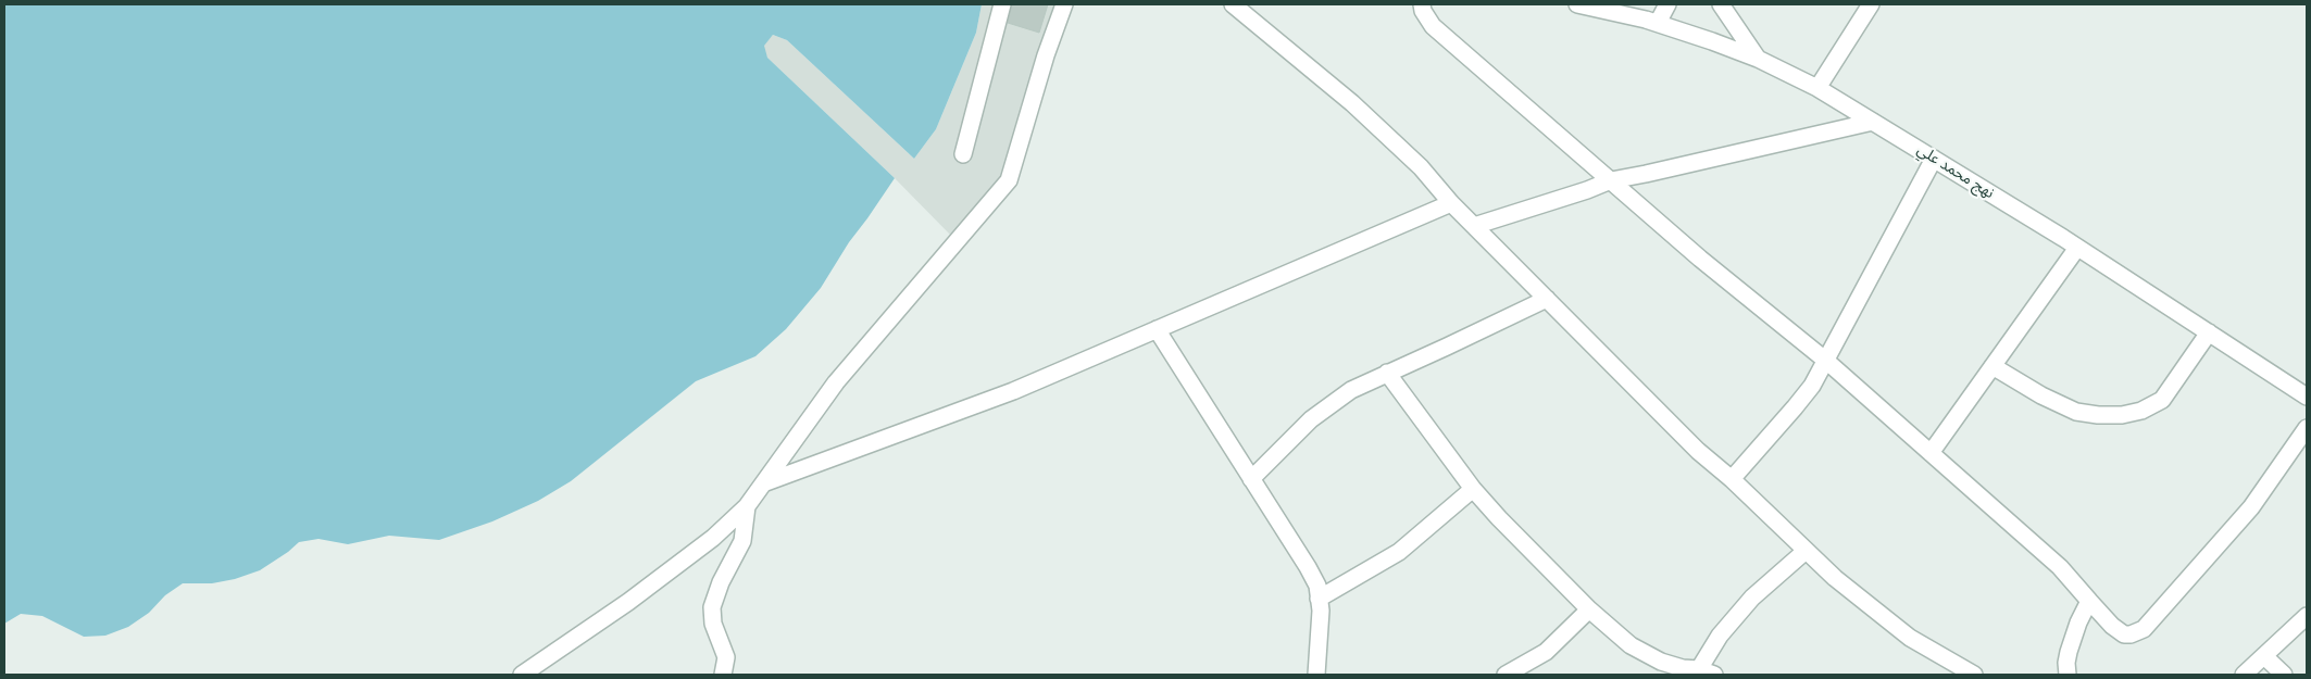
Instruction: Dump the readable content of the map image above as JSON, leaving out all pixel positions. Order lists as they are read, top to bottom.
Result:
{
  "streets": {
    "street": ["نهج محمد علي"]
  }
}
